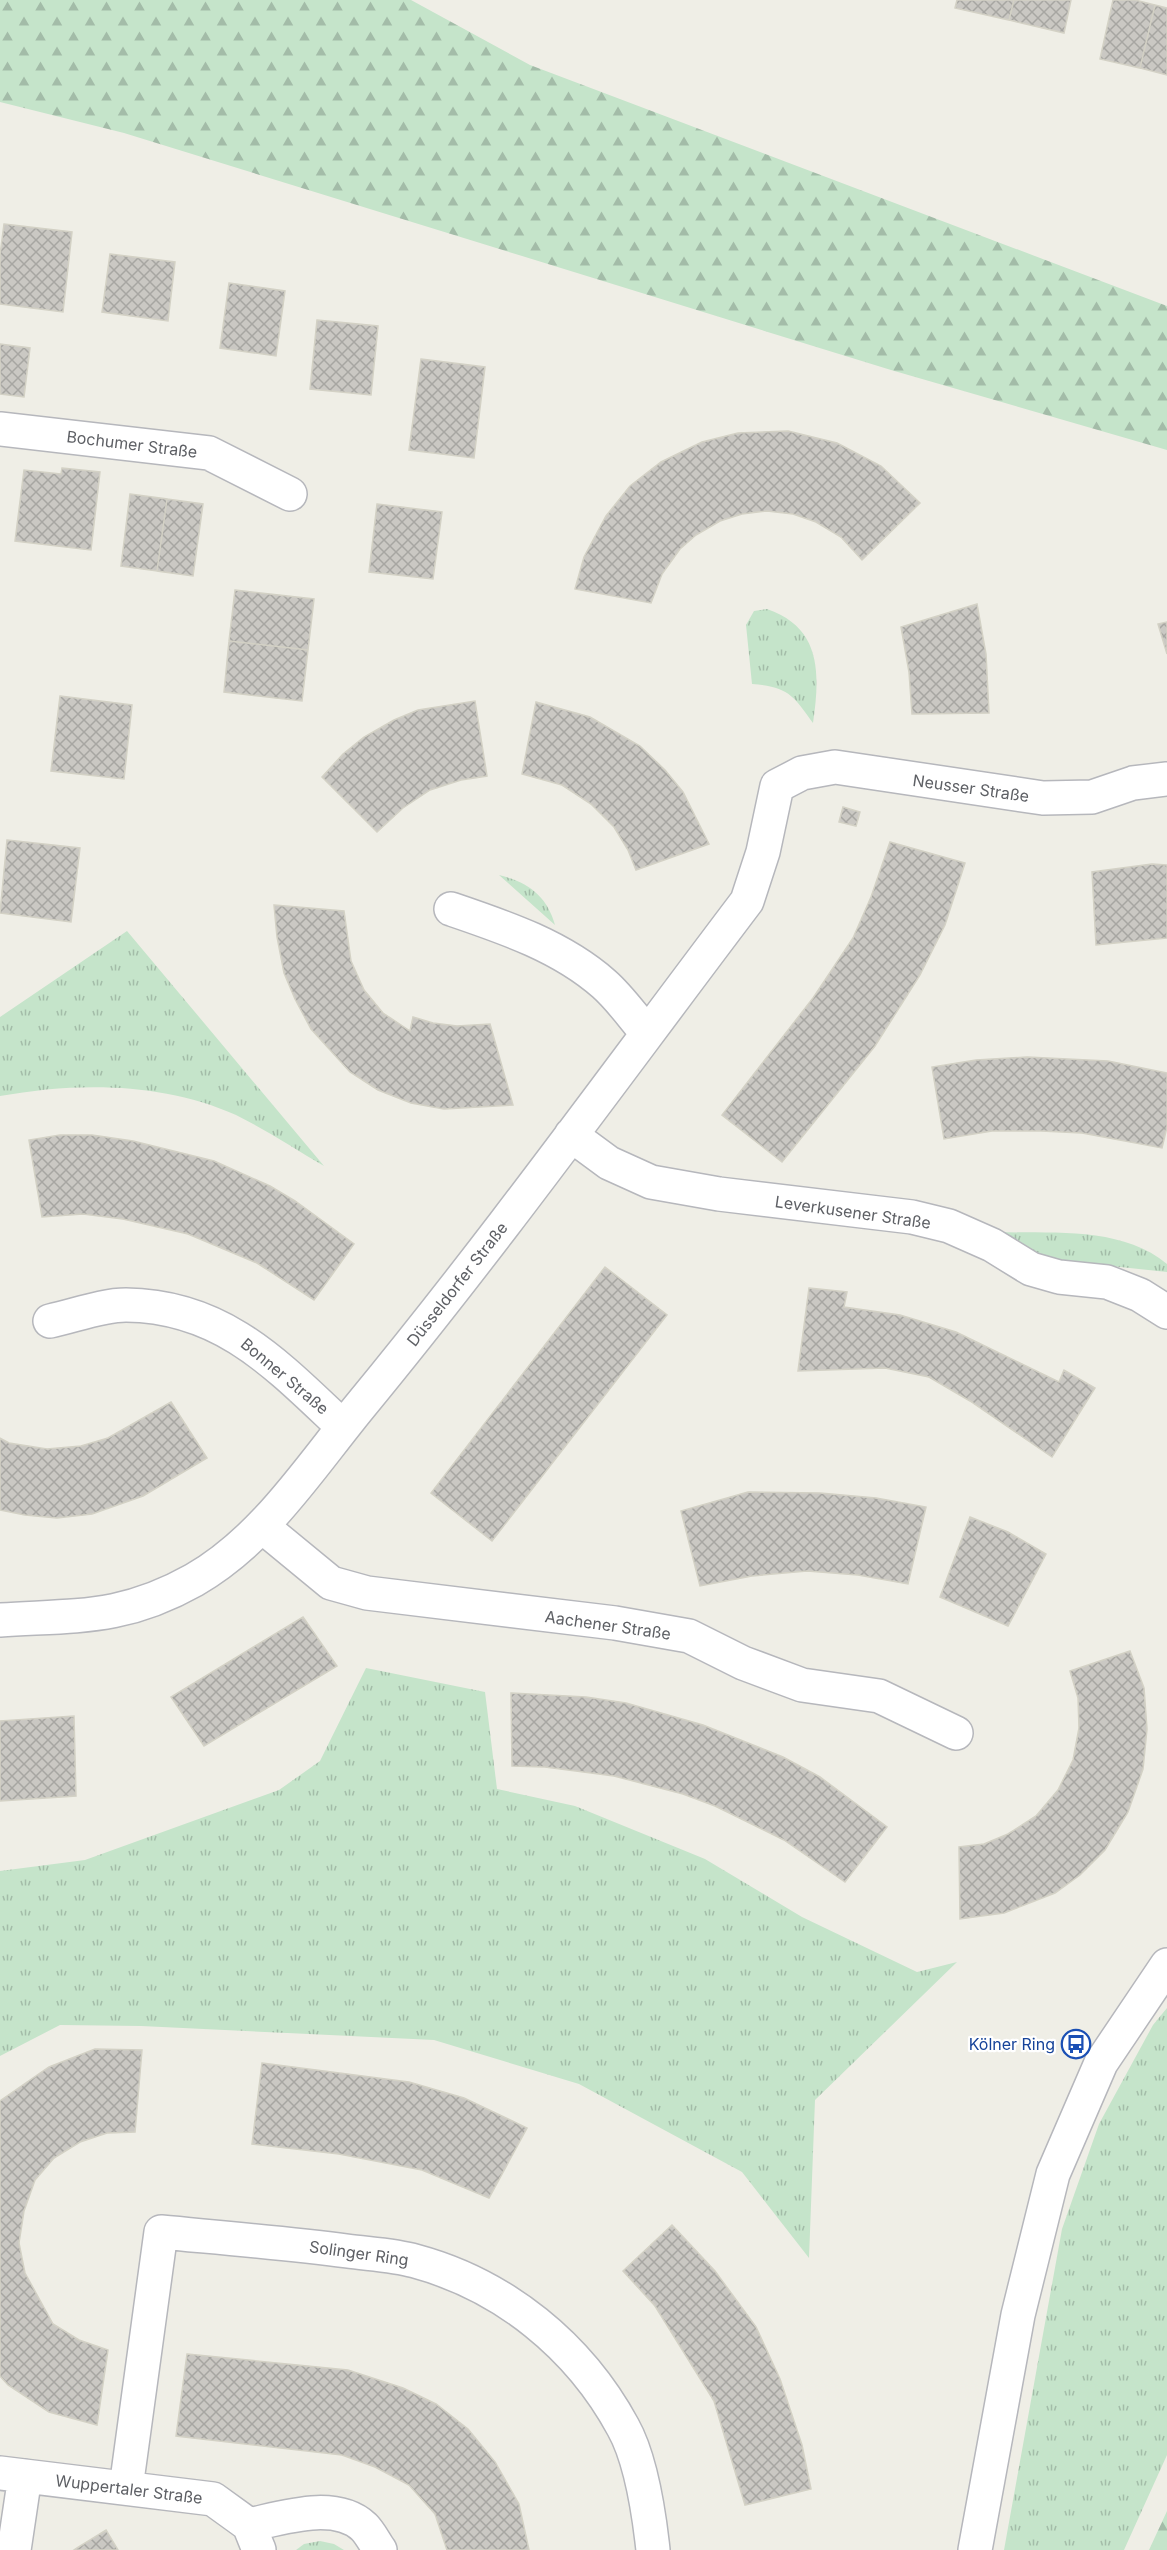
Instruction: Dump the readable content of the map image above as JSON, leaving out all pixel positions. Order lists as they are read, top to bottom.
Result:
{
  "streets": {
    "street": [
      "Bochumer Straße",
      "Neusser Straße",
      "Leverkusener Straße",
      "Düsseldorfer Straße",
      "Bonner Straße",
      "Aachener Straße",
      "Solinger Ring",
      "Wuppertaler Straße"
    ]
  },
  "crossings": [
    ["Neusser Straße", "Düsseldorfer Straße"],
    ["Leverkusener Straße", "Düsseldorfer Straße"],
    ["Düsseldorfer Straße", "Bonner Straße"],
    ["Düsseldorfer Straße", "Aachener Straße"],
    ["Solinger Ring", "Wuppertaler Straße"]
  ],
  "places": {
    "bus stop": ["Kölner Ring"]
  }
}
